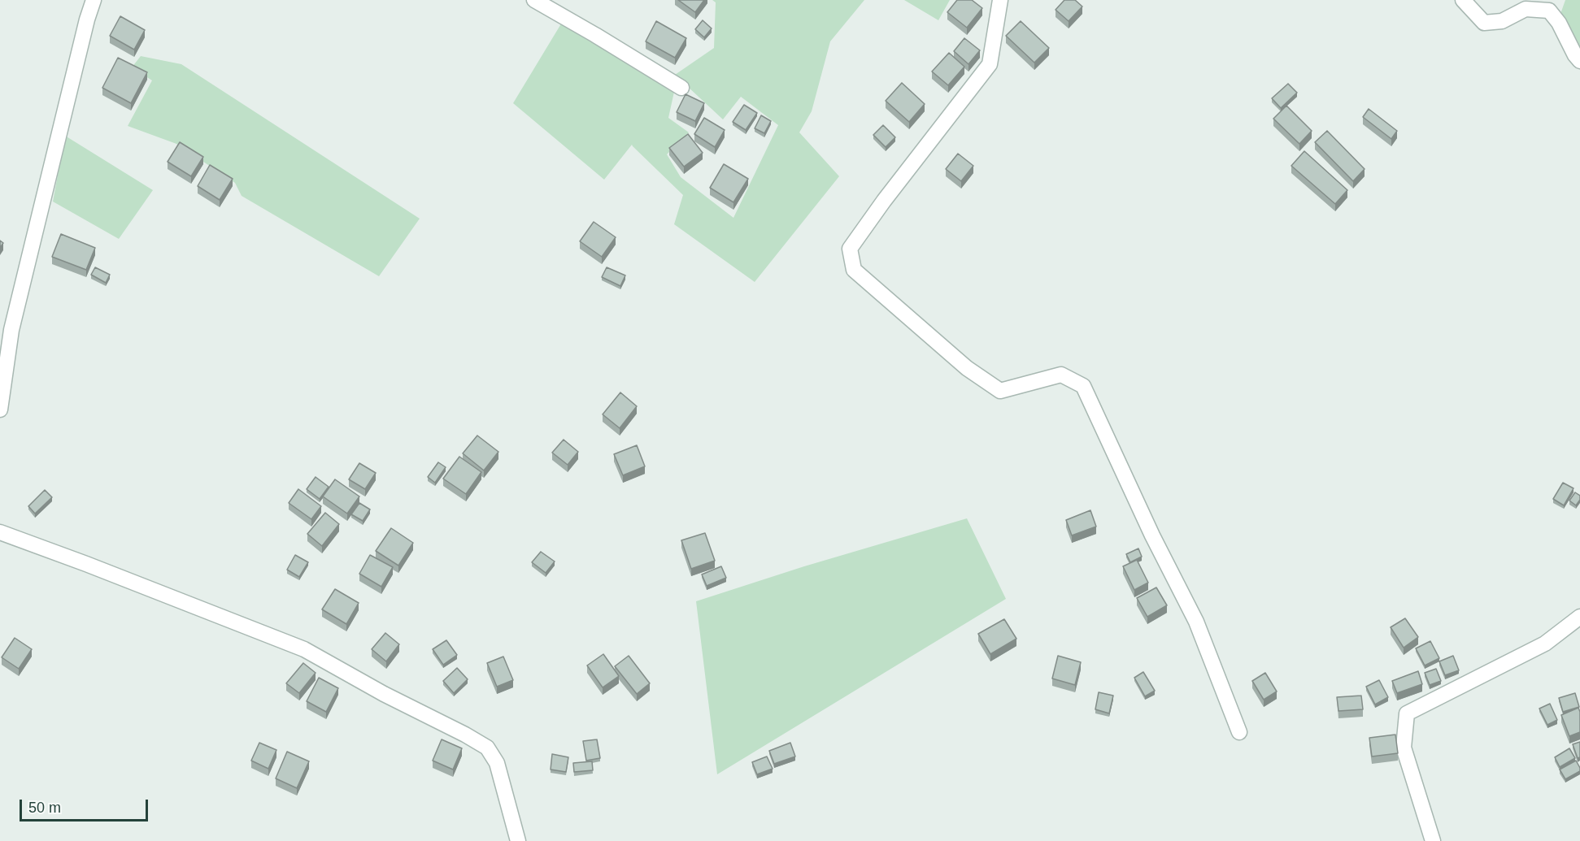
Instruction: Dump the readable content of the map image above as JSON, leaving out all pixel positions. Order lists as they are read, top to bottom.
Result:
{
  "scale_bar": "50 m"
}
